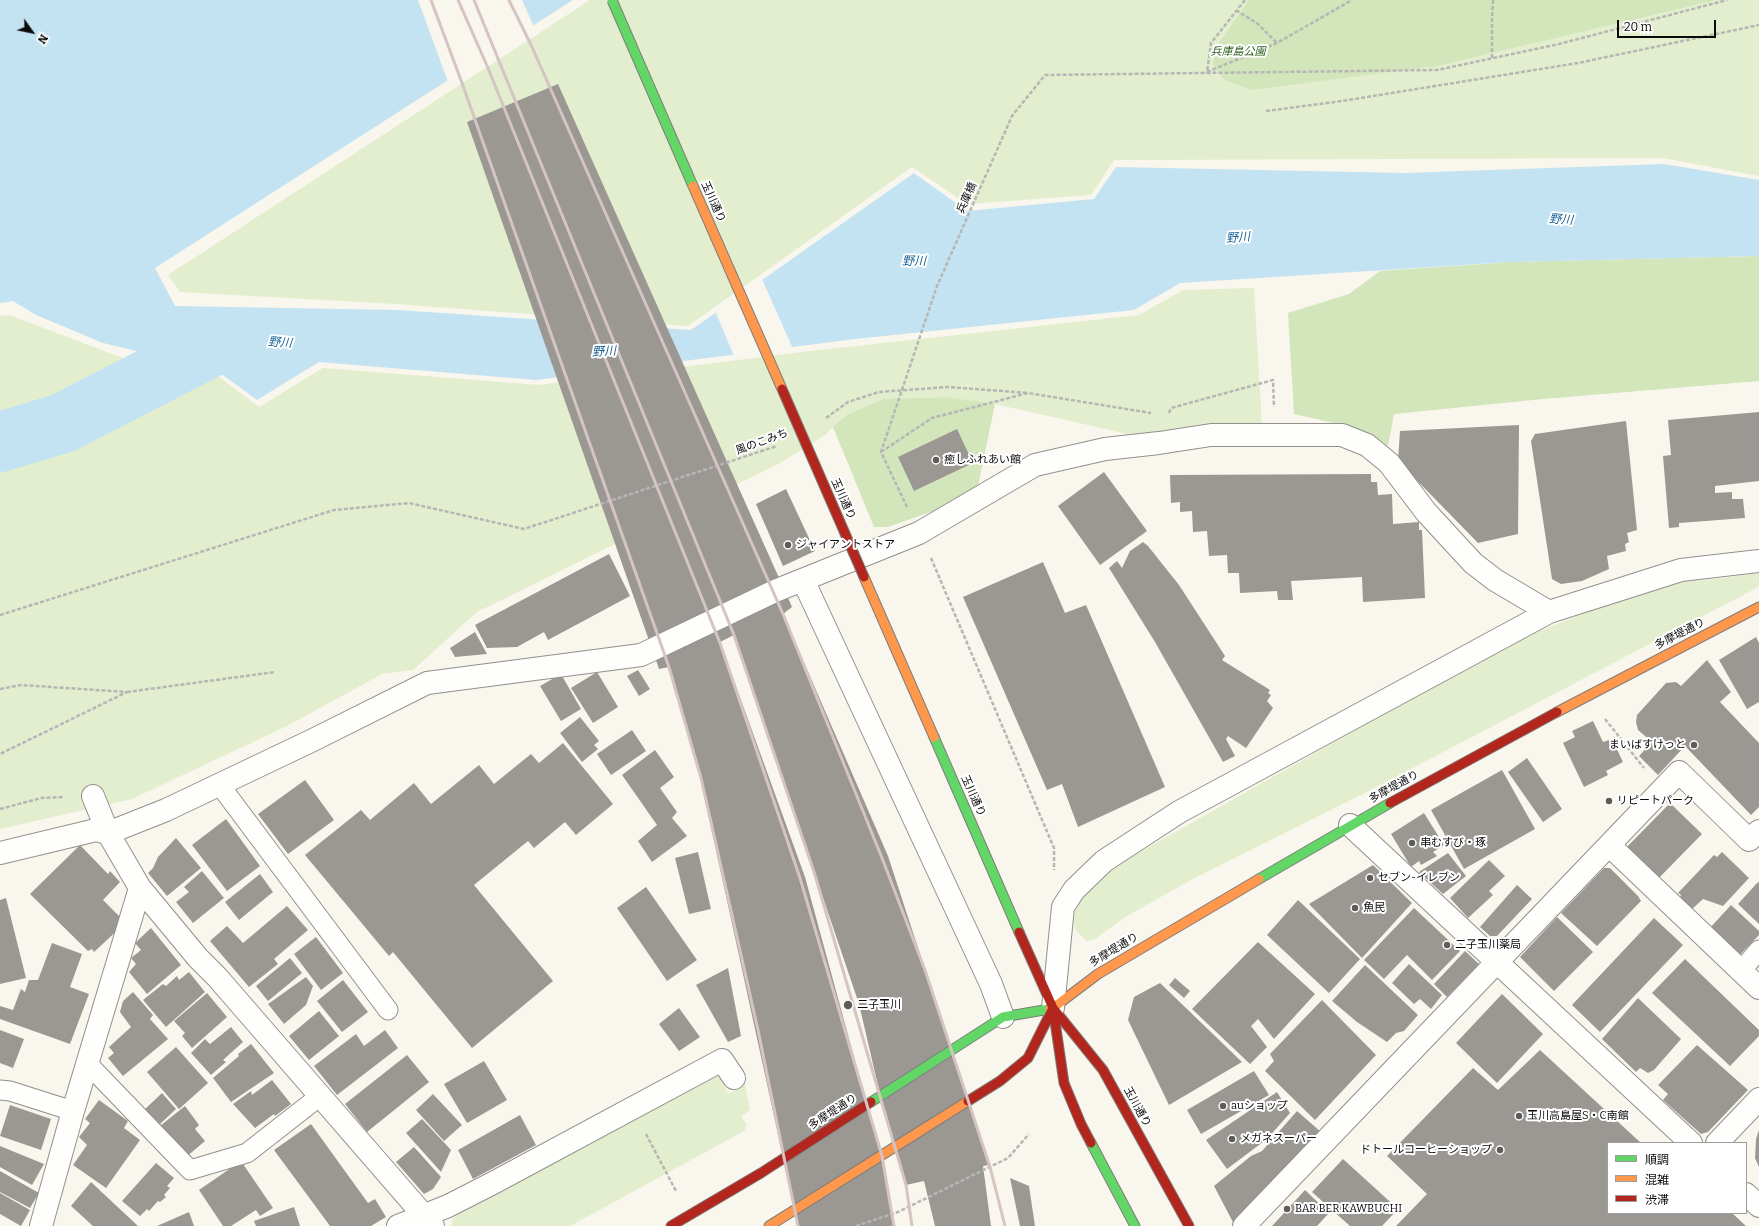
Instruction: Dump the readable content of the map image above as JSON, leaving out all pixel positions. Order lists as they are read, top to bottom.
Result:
{
  "streets": {
    "main road": ["玉川通り", "多摩堤通り"],
    "path": ["兵庫橋", "風のこみち"]
  },
  "crossings": [
    ["玉川通り", "多摩堤通り"]
  ],
  "water": ["野川"],
  "parks": ["兵庫島公園"],
  "places": [
    "癒しふれあい館",
    "ジャイアントストア",
    "まいばすけっと",
    "リピートパーク",
    "串むすび・琢",
    "セブン-イレブン",
    "魚民",
    "二子玉川薬局",
    "二子玉川",
    "auショップ",
    "玉川高島屋S・C南館",
    "メガネスーパー",
    "ドトールコーヒーショップ",
    "BAR BER KAWBUCHI"
  ],
  "legend": ["順調", "混雑", "渋滞"],
  "scale_bar": "20 m",
  "north": "bottom right"
}
